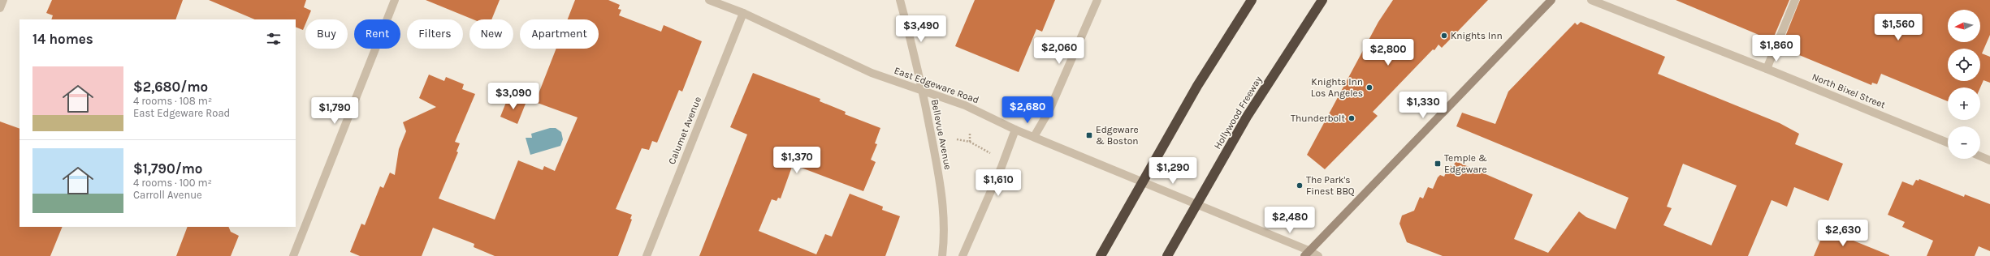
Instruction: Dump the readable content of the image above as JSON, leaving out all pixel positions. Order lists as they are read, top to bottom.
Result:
{
  "streets": {
    "highway": ["Hollywood Freeway"],
    "street": [
      "East Edgeware Road",
      "North Bixel Street",
      "Calumet Avenue",
      "Bellevue Avenue"
    ]
  },
  "crossings": [
    ["East Edgeware Road", "Calumet Avenue"],
    ["East Edgeware Road", "Bellevue Avenue"]
  ],
  "places": {
    "other": [
      "Knights Inn",
      "Knights Inn Los Angeles",
      "Thunderbolt",
      "The Park's Finest BBQ"
    ],
    "transit": ["Edgeware & Boston", "Temple & Edgeware"]
  },
  "north": "left",
  "page": {
    "map_buttons": ["+", "−"],
    "price": [
      "$1,560",
      "$3,490",
      "$1,860",
      "$2,060",
      "$2,800",
      "$3,090",
      "$1,330",
      "$2,680",
      "$1,790",
      "$1,370",
      "$1,290",
      "$1,610",
      "$2,480",
      "$2,630"
    ],
    "chip": [
      "Buy",
      "Rent",
      "Filters",
      "New",
      "Apartment"
    ],
    "heading": "14 homes",
    "list": [
      {
        "name": "$2,680/mo",
        "note": "4 rooms · 108 m² · East Edgeware Road"
      },
      {
        "name": "$1,790/mo",
        "note": "4 rooms · 100 m² · Carroll Avenue"
      }
    ]
  }
}
